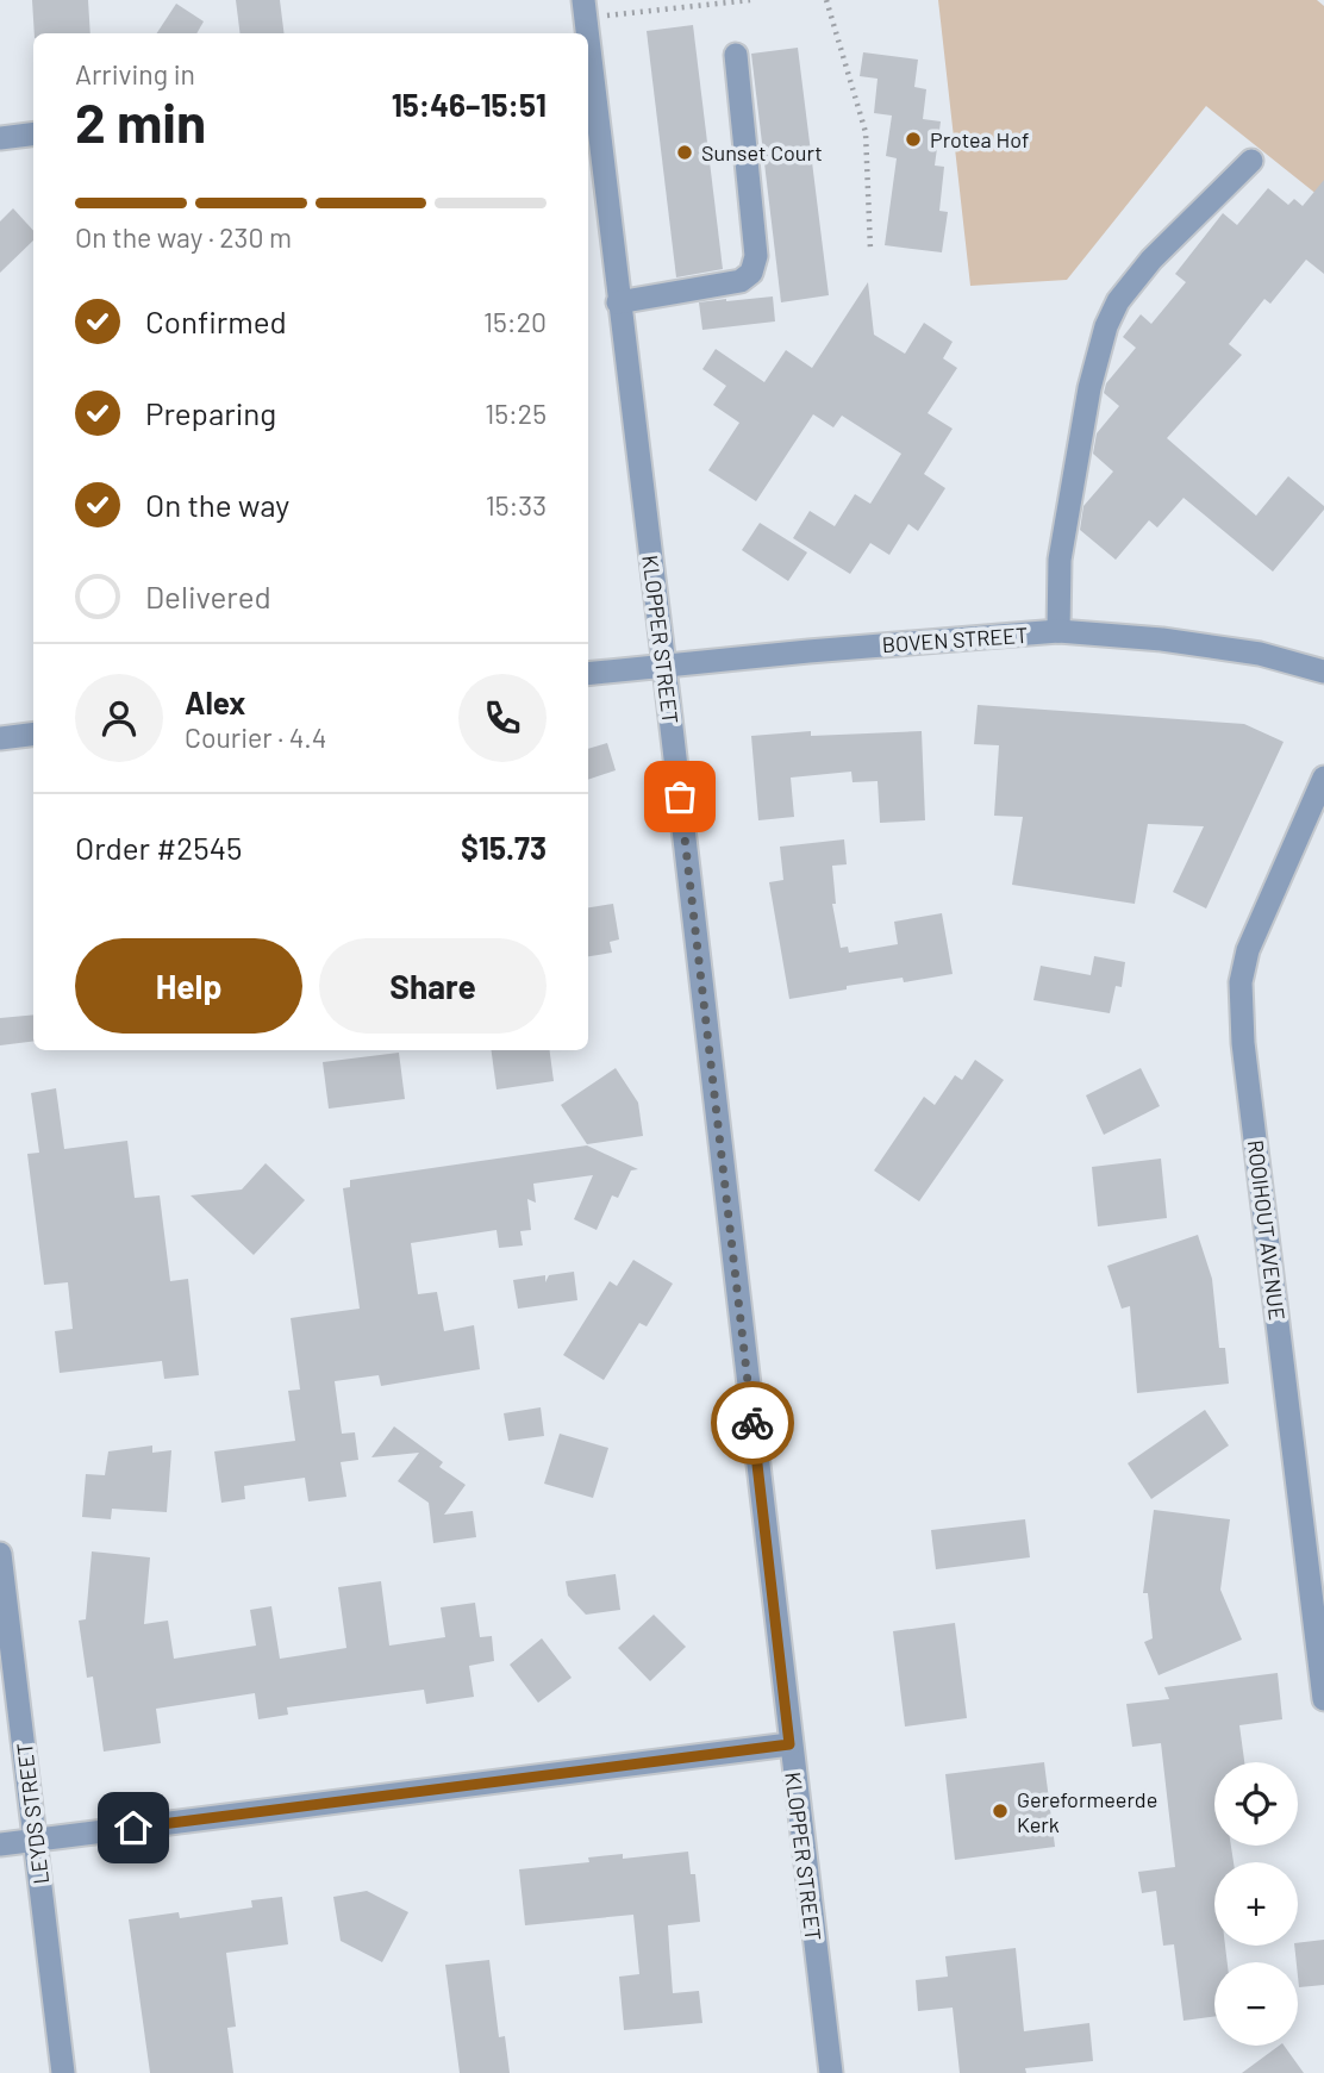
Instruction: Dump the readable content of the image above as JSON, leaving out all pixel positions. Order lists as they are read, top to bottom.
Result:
{
  "streets": {
    "street": [
      "KLOPPER STREET",
      "BOVEN STREET",
      "ROOIHOUT AVENUE",
      "LEYDS STREET"
    ]
  },
  "crossings": [
    ["KLOPPER STREET", "BOVEN STREET"]
  ],
  "places": ["Protea Hof", "Sunset Court", "Gereformeerde Kerk"],
  "page": {
    "heading": ["2 min", "Arriving in", "15:46–15:51"],
    "panel": [
      "Alex",
      "Courier · 4.4",
      "Order #2545",
      "$15.73"
    ],
    "bar": "On the way · 230 m",
    "list": [
      ["Confirmed", "15:20"],
      ["Preparing", "15:25"],
      ["On the way", "15:33"],
      "Delivered"
    ],
    "buttons": ["Help", "Share"],
    "map_buttons": ["+", "−"]
  }
}
